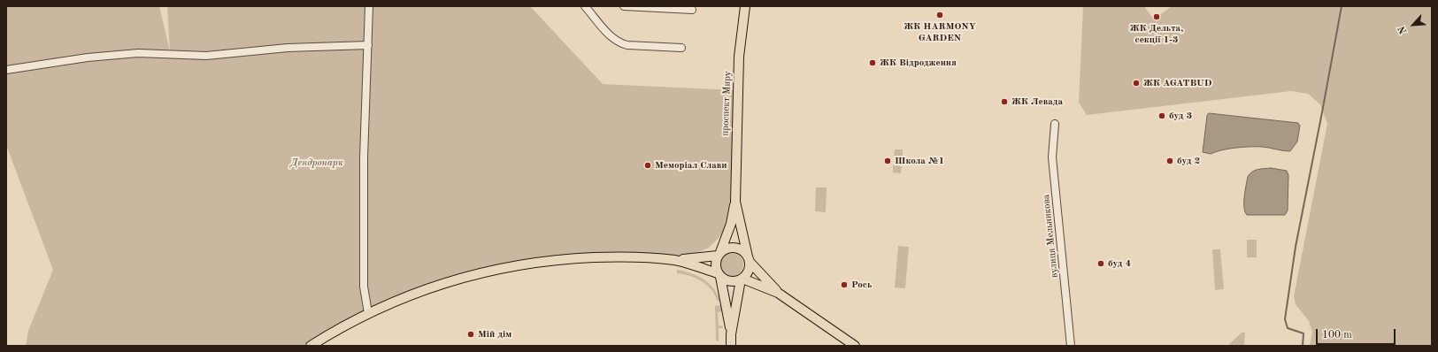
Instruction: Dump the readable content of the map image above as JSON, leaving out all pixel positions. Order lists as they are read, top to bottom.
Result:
{
  "streets": {
    "main road": ["проспект Миру"],
    "street": ["вулиця Мельникова"]
  },
  "parks": ["Дендропарк"],
  "places": [
    "ЖК HARMONY GARDEN",
    "ЖК Дельта, секції 1-3",
    "ЖК Відродження",
    "ЖК AGATBUD",
    "ЖК Левада",
    "буд 3",
    "Школа №1",
    "буд 2",
    "Меморіал Слави",
    "буд 4",
    "Рось",
    "Мій дім"
  ],
  "scale_bar": "100 m",
  "north": "bottom left"
}
